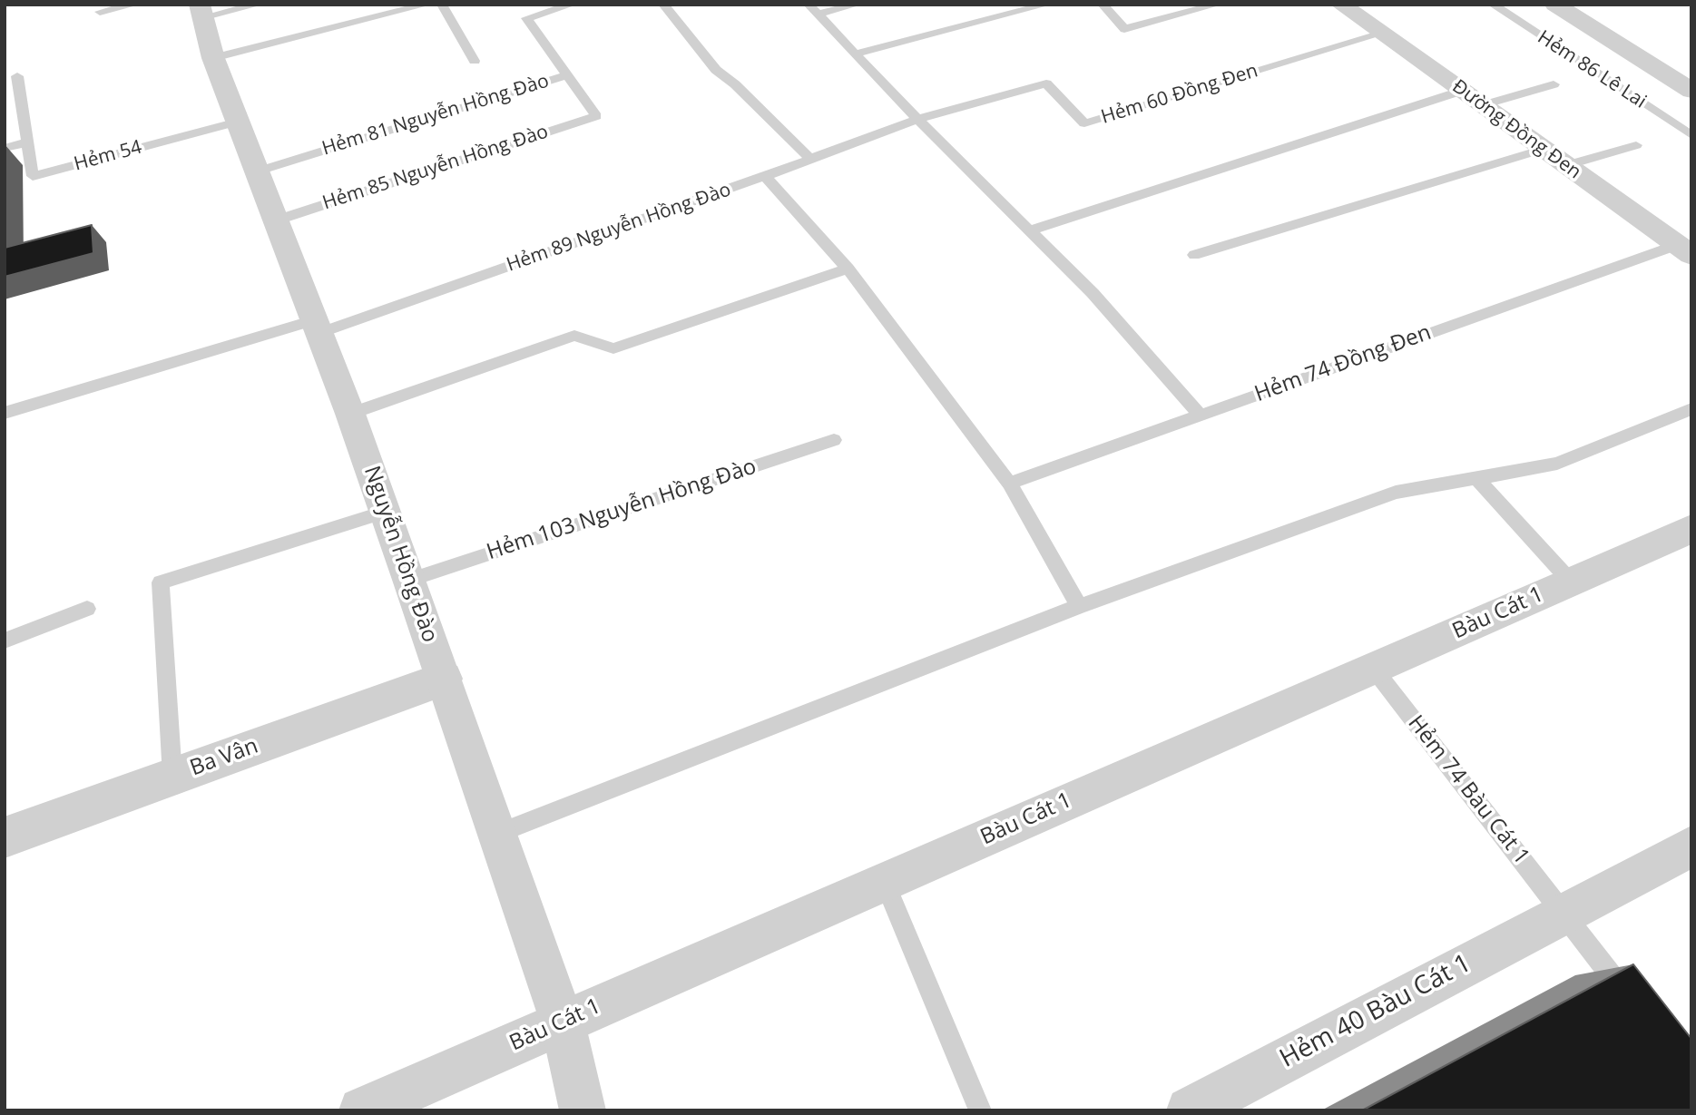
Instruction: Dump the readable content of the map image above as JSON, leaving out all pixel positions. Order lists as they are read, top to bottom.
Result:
{
  "streets": {
    "street": [
      "Đường Đồng Đen",
      "Nguyễn Hồng Đào",
      "Bàu Cát 1",
      "Ba Vân",
      "Hẻm 40 Bàu Cát 1"
    ],
    "lane": [
      "Hẻm 86 Lê Lai",
      "Hẻm 60 Đồng Đen",
      "Hẻm 81 Nguyễn Hồng Đào",
      "Hẻm 54",
      "Hẻm 85 Nguyễn Hồng Đào",
      "Hẻm 89 Nguyễn Hồng Đào",
      "Hẻm 74 Đồng Đen",
      "Hẻm 103 Nguyễn Hồng Đào",
      "Hẻm 74 Bàu Cát 1"
    ]
  },
  "crossings": [
    ["Hẻm 60 Đồng Đen", "Đường Đồng Đen"],
    ["Hẻm 60 Đồng Đen", "Hẻm 89 Nguyễn Hồng Đào"],
    ["Hẻm 81 Nguyễn Hồng Đào", "Hẻm 85 Nguyễn Hồng Đào"],
    ["Hẻm 81 Nguyễn Hồng Đào", "Nguyễn Hồng Đào"],
    ["Đường Đồng Đen", "Hẻm 74 Đồng Đen"],
    ["Hẻm 54", "Nguyễn Hồng Đào"],
    ["Hẻm 85 Nguyễn Hồng Đào", "Nguyễn Hồng Đào"],
    ["Hẻm 89 Nguyễn Hồng Đào", "Nguyễn Hồng Đào"],
    ["Hẻm 103 Nguyễn Hồng Đào", "Nguyễn Hồng Đào"],
    ["Nguyễn Hồng Đào", "Bàu Cát 1"],
    ["Nguyễn Hồng Đào", "Ba Vân"],
    ["Bàu Cát 1", "Hẻm 74 Bàu Cát 1"],
    ["Hẻm 74 Bàu Cát 1", "Hẻm 40 Bàu Cát 1"]
  ]
}
